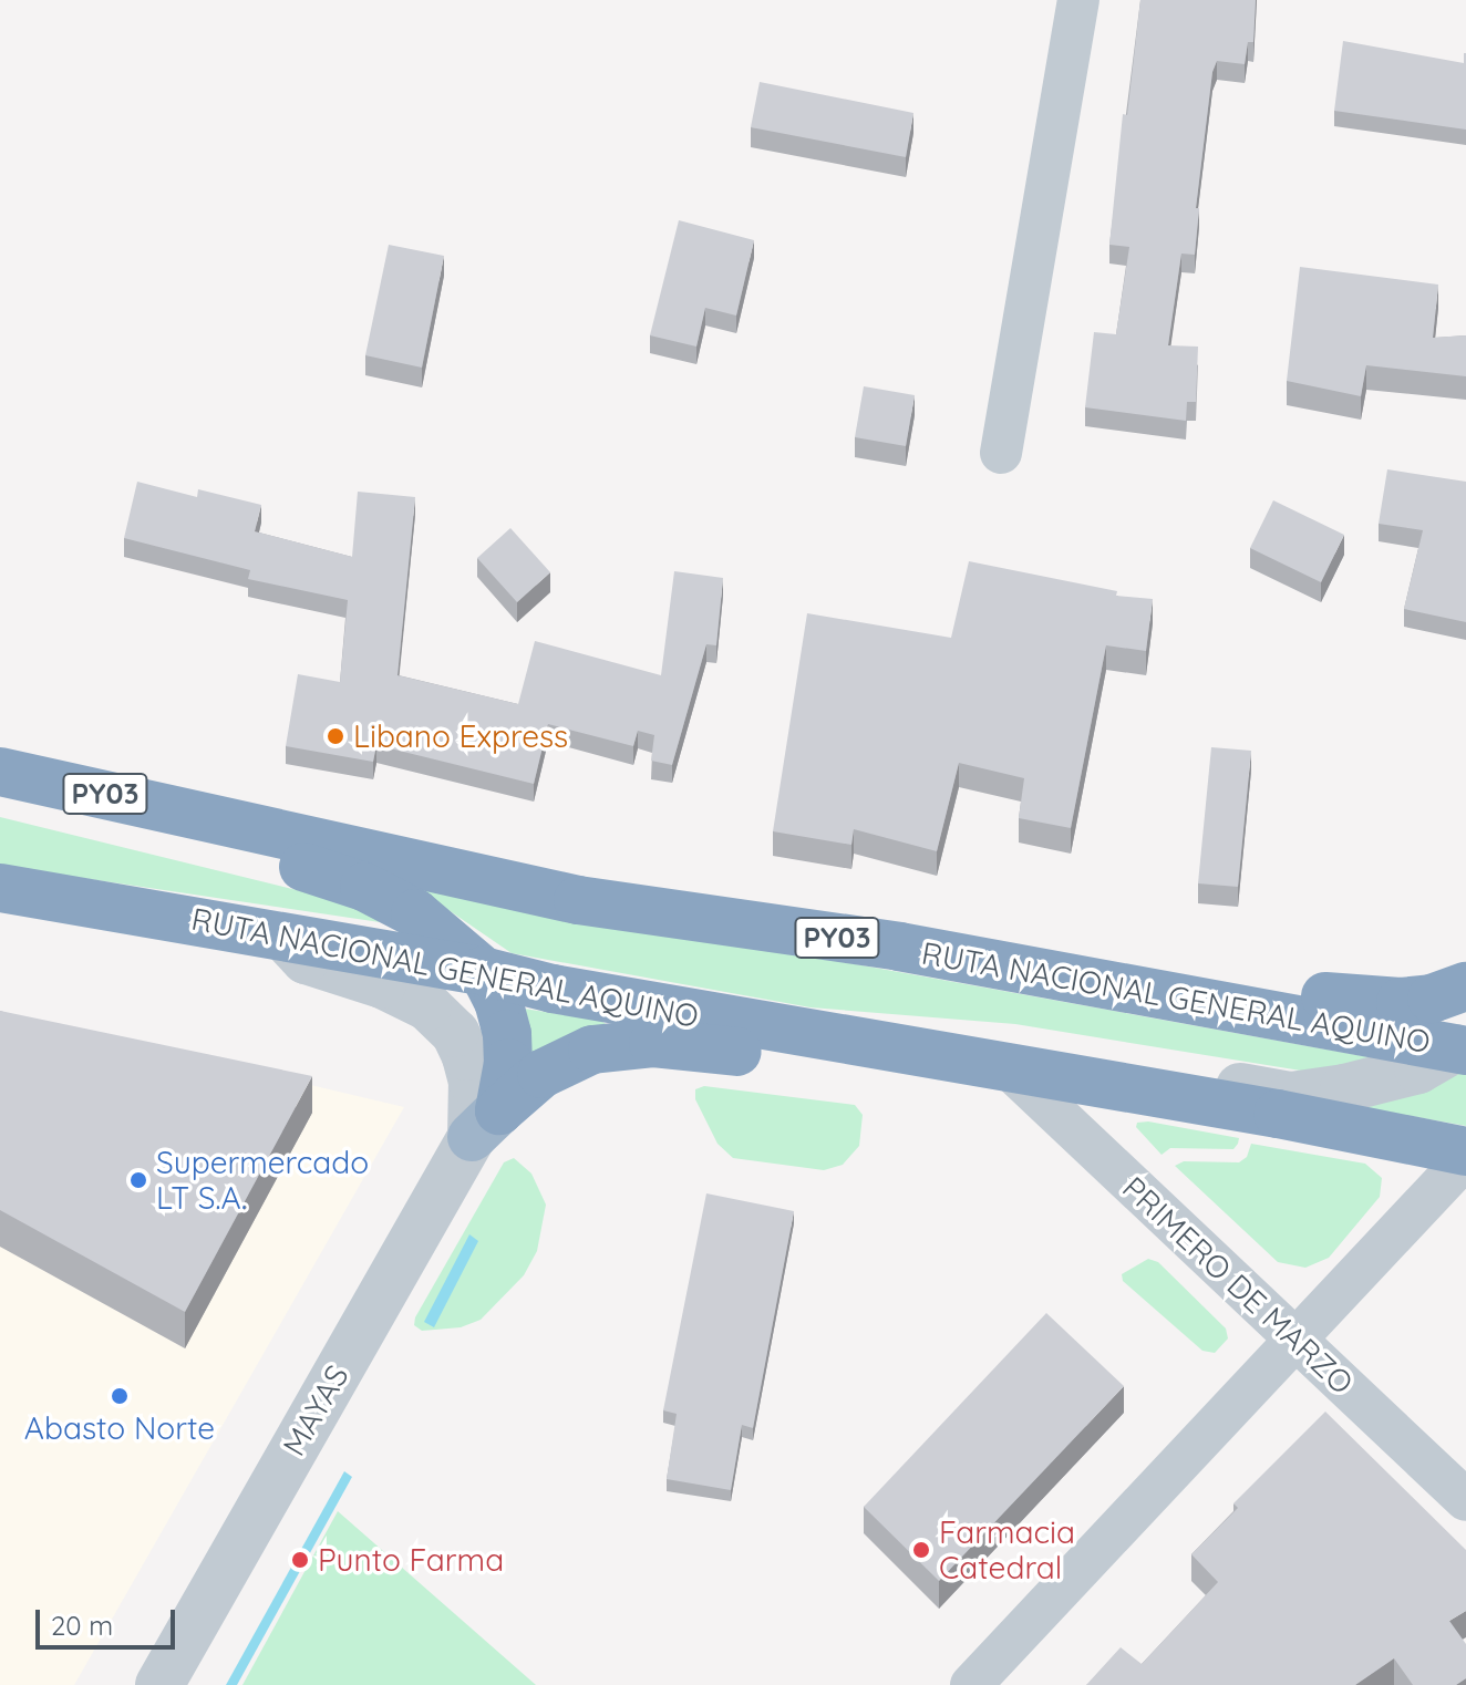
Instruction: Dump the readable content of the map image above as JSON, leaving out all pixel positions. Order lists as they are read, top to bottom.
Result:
{
  "streets": {
    "highway": ["PY03", "RUTA NACIONAL GENERAL AQUINO"],
    "street": ["PRIMERO DE MARZO", "MAYAS"]
  },
  "crossings": [
    ["RUTA NACIONAL GENERAL AQUINO", "PRIMERO DE MARZO"]
  ],
  "places": [
    "Libano Express",
    "Supermercado LT S.A.",
    "Abasto Norte",
    "Farmacia Catedral",
    "Punto Farma"
  ],
  "scale_bar": "20 m"
}
